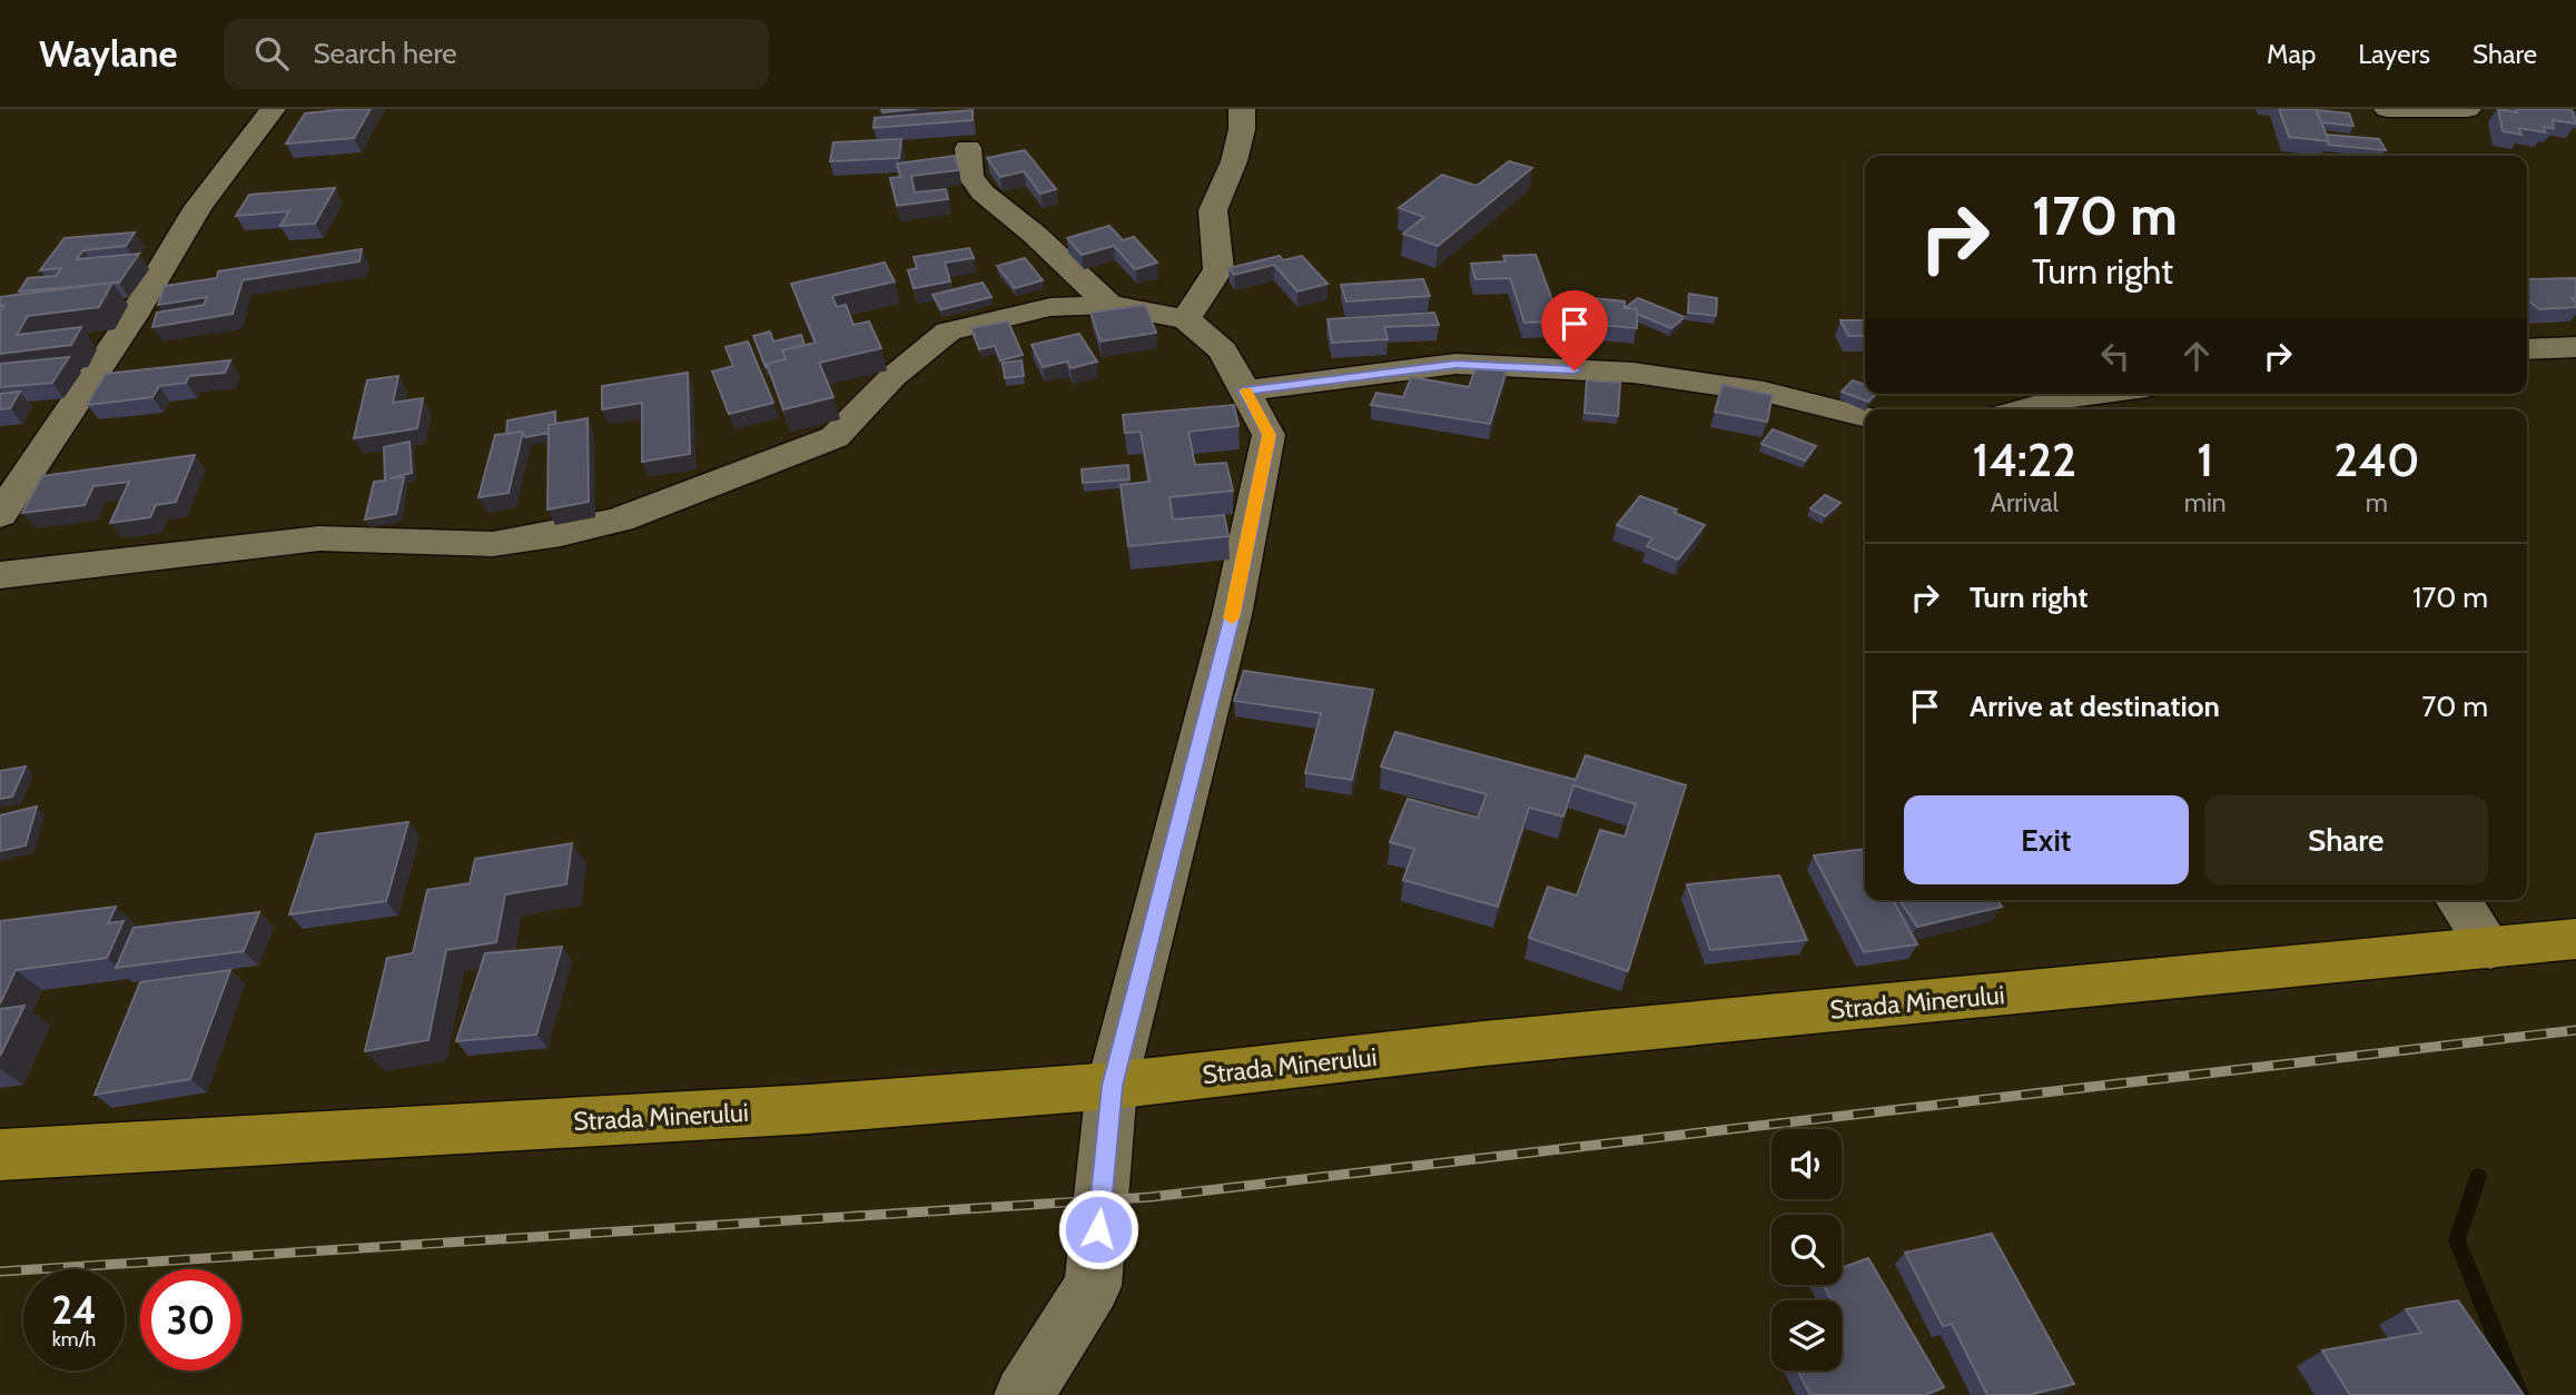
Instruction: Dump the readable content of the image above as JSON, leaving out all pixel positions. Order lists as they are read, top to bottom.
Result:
{
  "streets": {
    "main road": ["Strada Minerului"]
  },
  "page": {
    "header": "Waylane",
    "search": "Search here",
    "nav": ["Map", "Layers", "Share"],
    "turn": ["170 m", "Turn right"],
    "eta": [
      "14:22",
      "Arrival",
      "1",
      "min",
      "240",
      "m"
    ],
    "list": [
      {
        "name": "Turn right",
        "value": "170 m"
      },
      {
        "name": "Arrive at destination",
        "value": "70 m"
      }
    ],
    "buttons": ["Exit", "Share"],
    "speed": "24 km/h",
    "limit": "30"
  }
}
